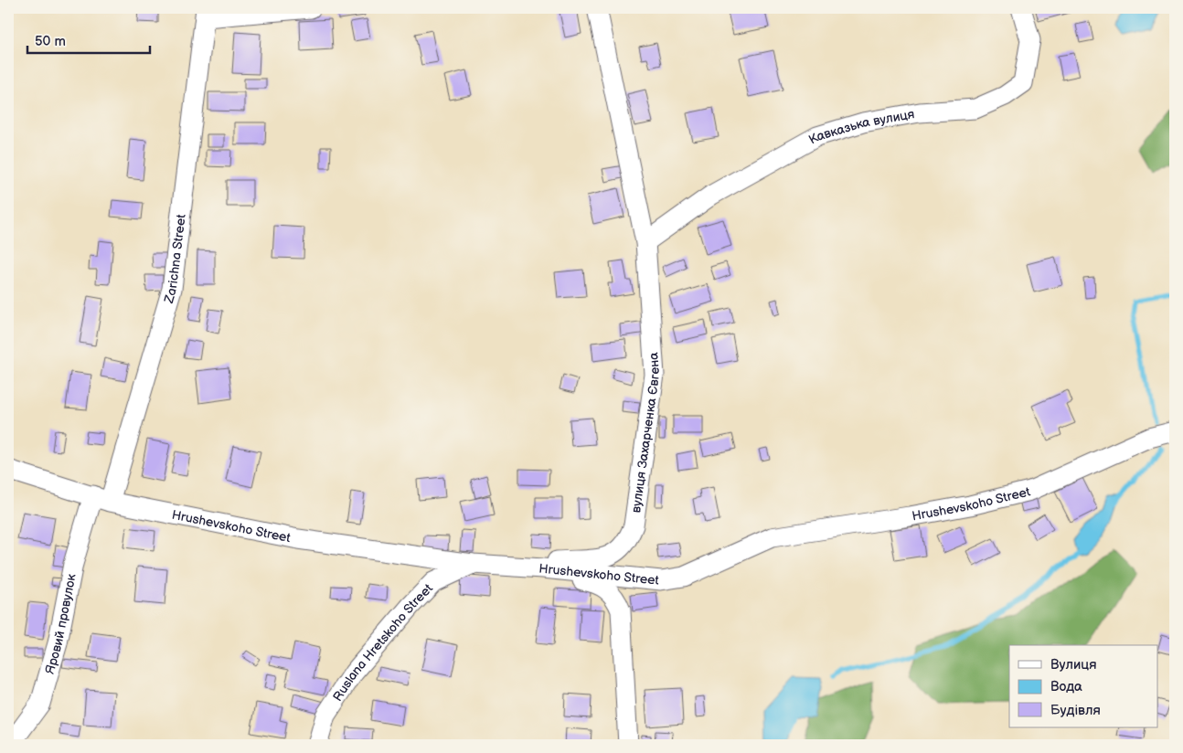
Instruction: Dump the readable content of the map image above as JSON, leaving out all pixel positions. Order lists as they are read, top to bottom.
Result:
{
  "streets": {
    "street": [
      "Кавказька вулиця",
      "Zarichna Street",
      "вулиця Захарченка Євгена",
      "Hrushevskoho Street",
      "Яровий провулок",
      "Ruslana Hretskoho Street"
    ]
  },
  "crossings": [
    ["Кавказька вулиця", "вулиця Захарченка Євгена"],
    ["Zarichna Street", "Hrushevskoho Street"],
    ["Zarichna Street", "Яровий провулок"],
    ["вулиця Захарченка Євгена", "Hrushevskoho Street"],
    ["Hrushevskoho Street", "Яровий провулок"],
    ["Hrushevskoho Street", "Ruslana Hretskoho Street"]
  ],
  "legend": ["Вулиця", "Вода", "Будівля"],
  "scale_bar": "50 m"
}
